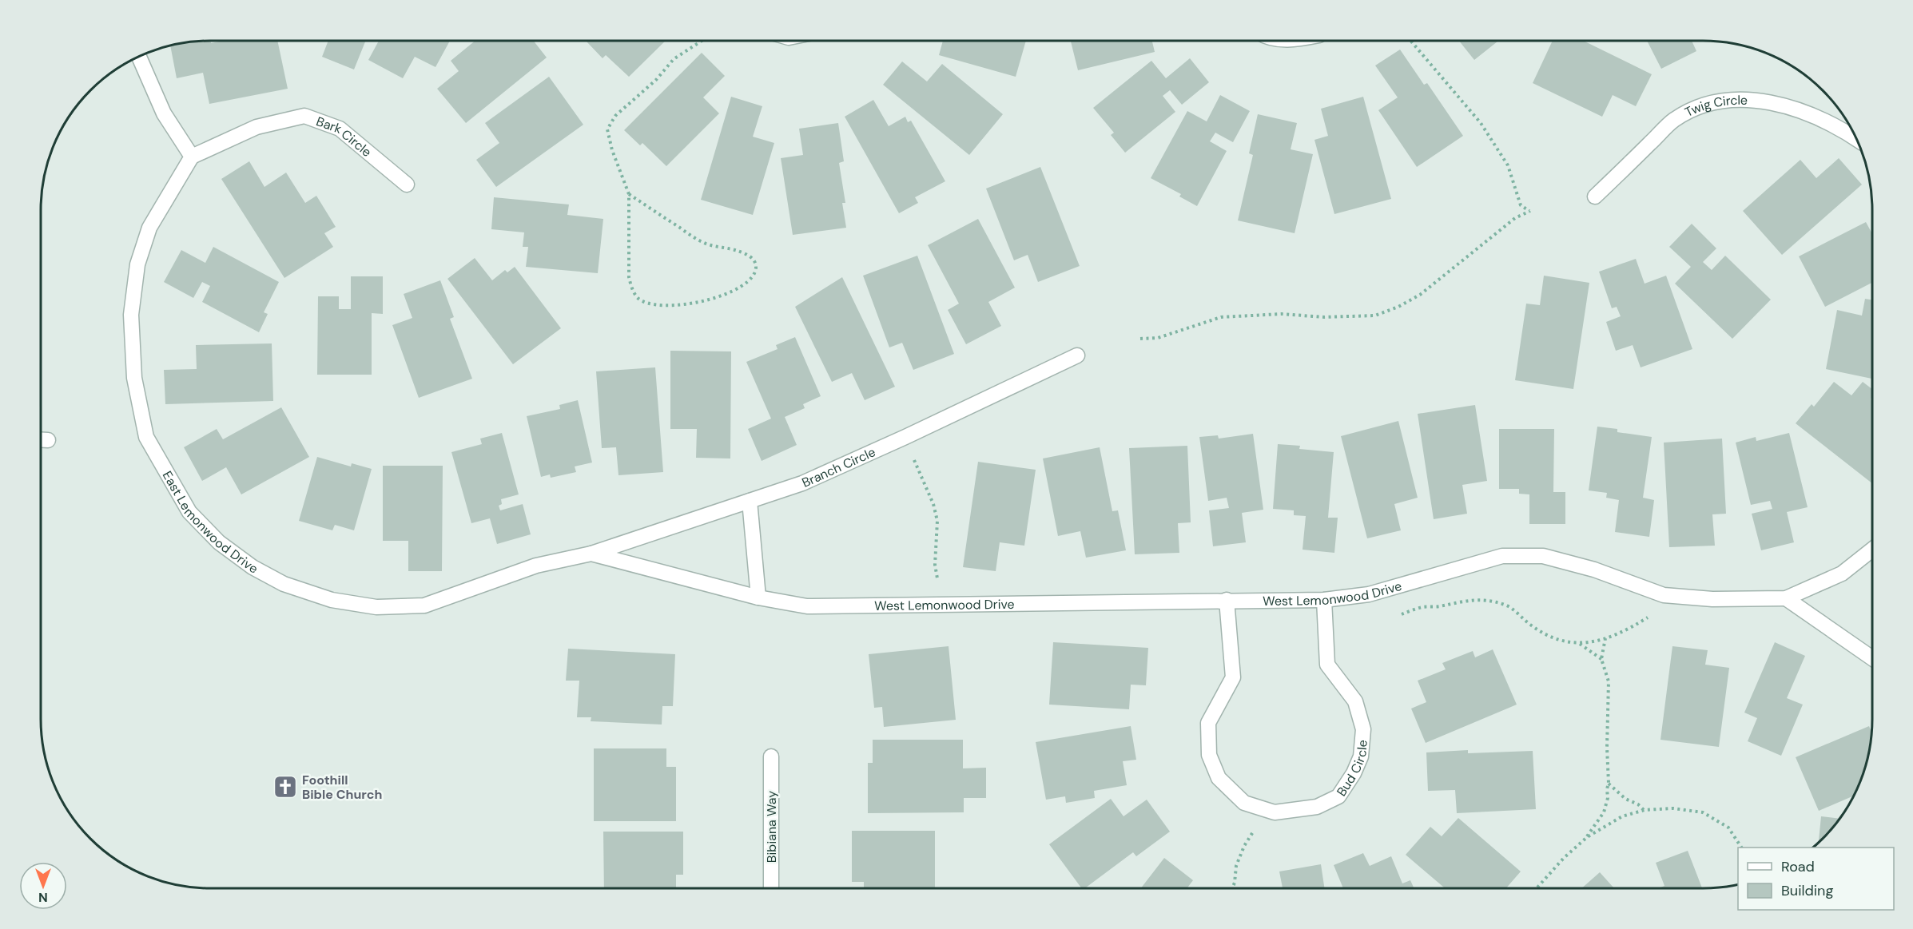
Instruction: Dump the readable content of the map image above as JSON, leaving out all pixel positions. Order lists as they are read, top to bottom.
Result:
{
  "streets": {
    "street": [
      "Twig Circle",
      "Bark Circle",
      "Branch Circle",
      "East Lemonwood Drive",
      "West Lemonwood Drive",
      "Bud Circle",
      "Bibiana Way"
    ]
  },
  "crossings": [
    ["Bark Circle", "East Lemonwood Drive"],
    ["Branch Circle", "East Lemonwood Drive"],
    ["East Lemonwood Drive", "West Lemonwood Drive"],
    ["West Lemonwood Drive", "Bud Circle"]
  ],
  "places": {
    "church": ["Foothill Bible Church"]
  },
  "legend": ["Road", "Building"],
  "north": "bottom"
}
